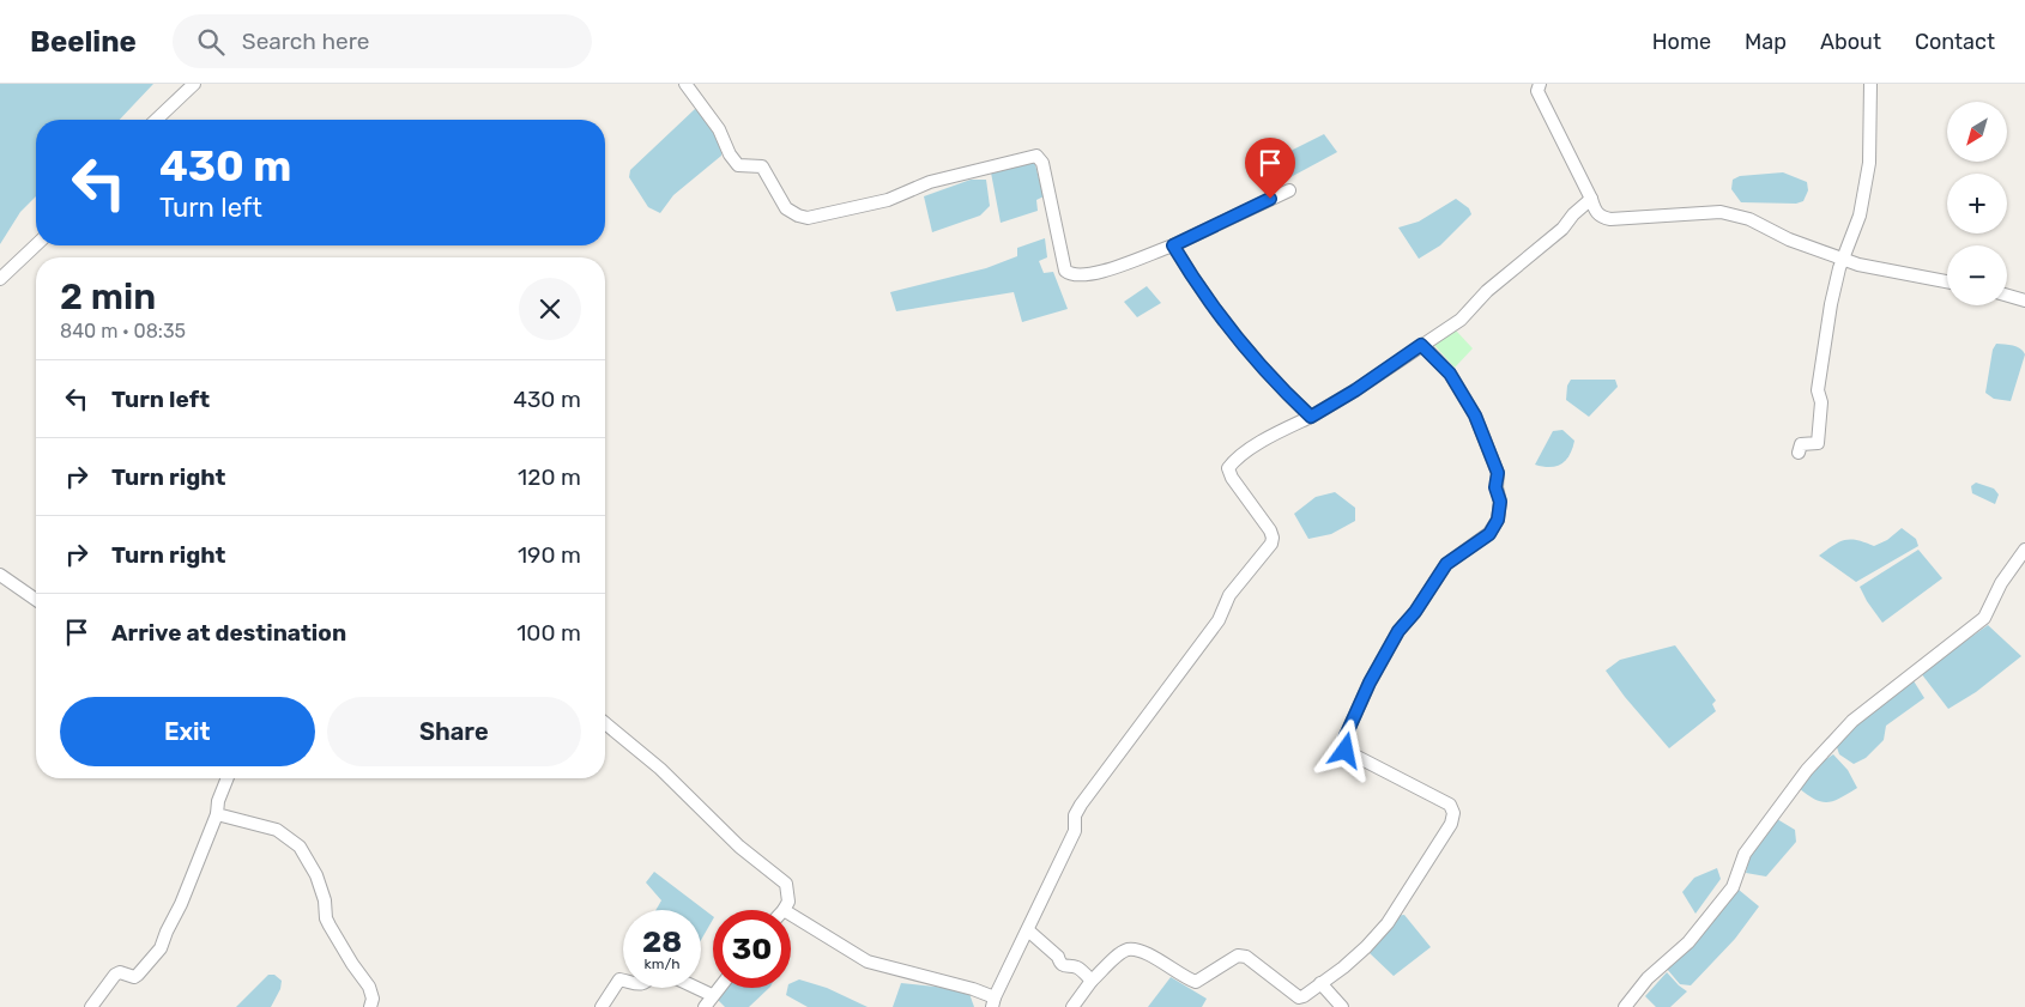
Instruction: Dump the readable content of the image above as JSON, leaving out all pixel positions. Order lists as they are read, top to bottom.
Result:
{
  "north": "bottom left",
  "page": {
    "header": "Beeline",
    "search": "Search here",
    "nav": [
      "Home",
      "Map",
      "About",
      "Contact"
    ],
    "map_buttons": ["+", "−"],
    "turn": ["430 m", "Turn left"],
    "heading": ["2 min", "840 m · 08:35"],
    "list": [
      {
        "name": "Turn left",
        "value": "430 m"
      },
      {
        "name": "Turn right",
        "value": "120 m"
      },
      {
        "name": "Turn right",
        "value": "190 m"
      },
      {
        "name": "Arrive at destination",
        "value": "100 m"
      }
    ],
    "buttons": ["Exit", "Share"],
    "speed": "28 km/h",
    "limit": "30"
  }
}
